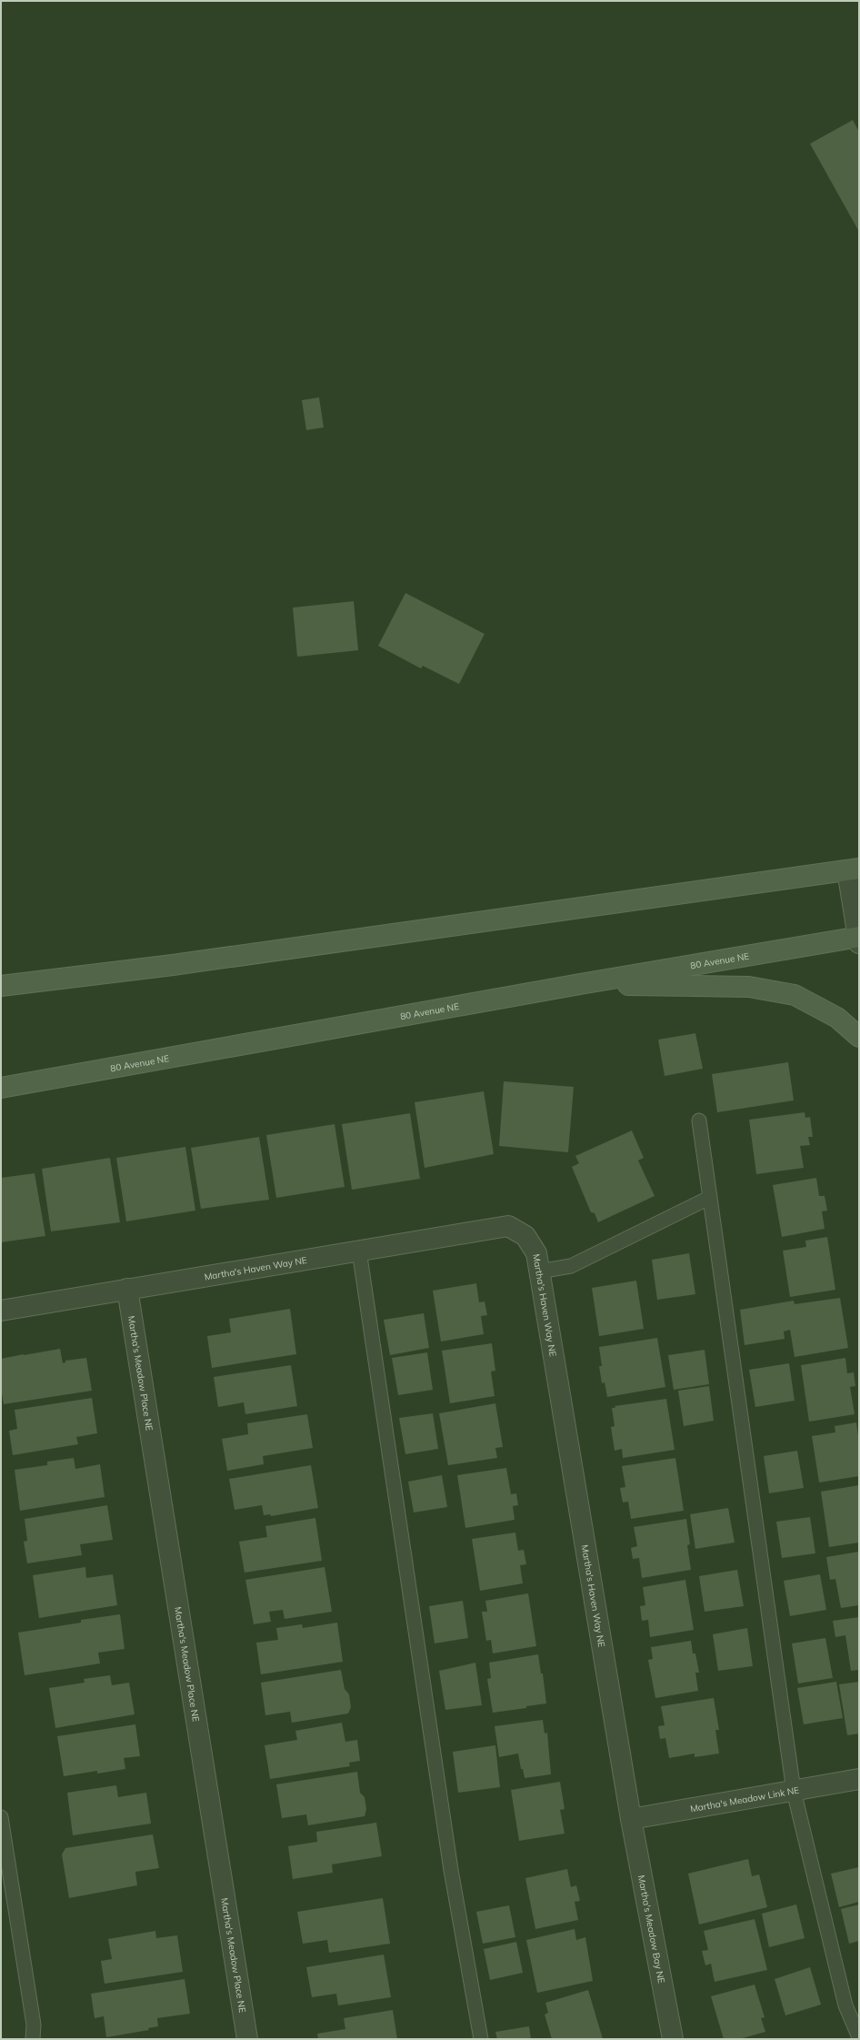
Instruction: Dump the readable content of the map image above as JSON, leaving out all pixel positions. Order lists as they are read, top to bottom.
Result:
{
  "streets": {
    "main road": ["80 Avenue NE"],
    "street": [
      "Martha's Haven Way NE",
      "Martha's Meadow Place NE",
      "Martha's Meadow Link NE",
      "Martha's Meadow Bay NE"
    ]
  },
  "crossings": [
    ["Martha's Haven Way NE", "Martha's Meadow Place NE"],
    ["Martha's Haven Way NE", "Martha's Meadow Link NE"],
    ["Martha's Haven Way NE", "Martha's Meadow Bay NE"],
    ["Martha's Meadow Link NE", "Martha's Meadow Bay NE"]
  ]
}
